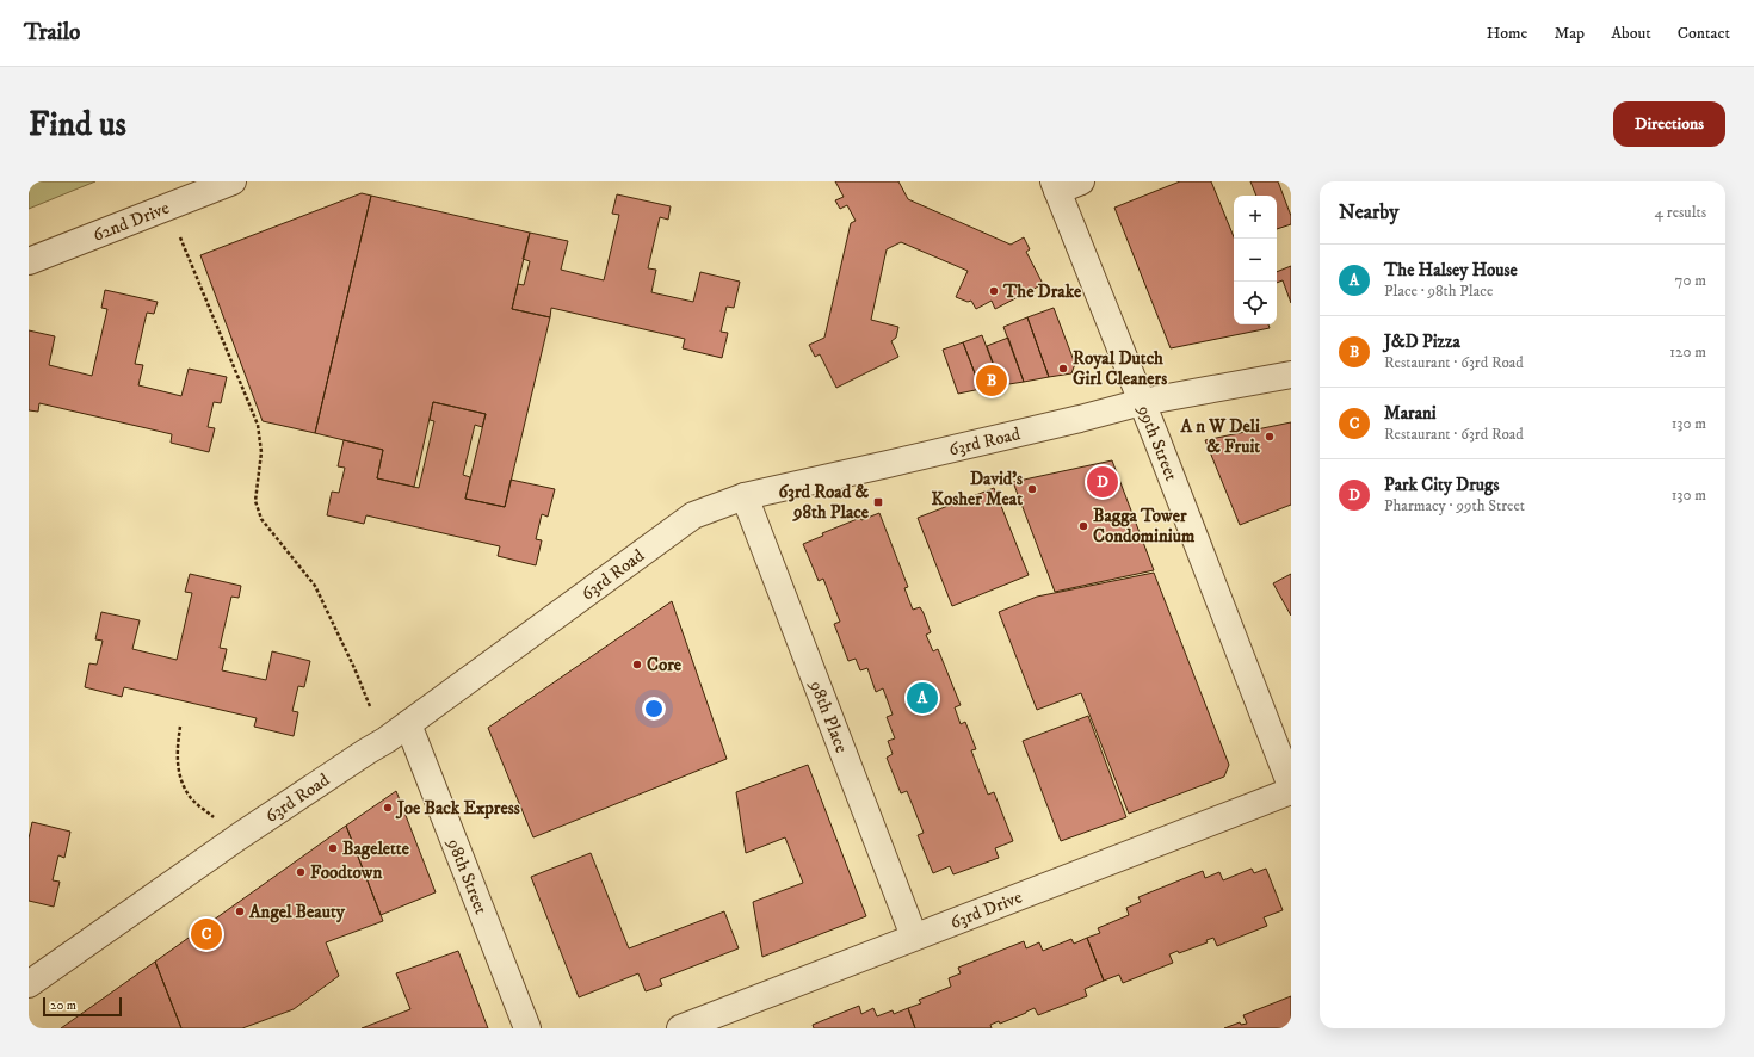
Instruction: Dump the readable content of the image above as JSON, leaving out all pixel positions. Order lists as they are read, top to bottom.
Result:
{
  "streets": {
    "street": [
      "62nd Drive",
      "63rd Road",
      "99th Street",
      "98th Place",
      "98th Street",
      "63rd Drive"
    ]
  },
  "crossings": [
    ["63rd Road", "99th Street"],
    ["63rd Road", "98th Place"],
    ["63rd Road", "98th Street"],
    ["98th Place", "63rd Drive"]
  ],
  "places": {
    "other": [
      "The Drake",
      "Royal Dutch Girl Cleaners",
      "A n W Deli & Fruit",
      "David’s Kosher Meat",
      "Bagga Tower Condominium",
      "Core",
      "Joe Back Express",
      "Bagelette",
      "Foodtown",
      "Angel Beauty"
    ],
    "transit": ["63rd Road & 98th Place"]
  },
  "scale_bar": "20 m",
  "page": {
    "header": "Trailo",
    "nav": [
      "Home",
      "Map",
      "About",
      "Contact"
    ],
    "buttons": "Directions",
    "title": "Find us",
    "heading": ["Nearby", "4 results"],
    "map_buttons": ["+", "−"],
    "list": [
      {
        "mark": "A",
        "name": "The Halsey House",
        "note": "Place · 98th Place",
        "value": "70 m"
      },
      {
        "mark": "B",
        "name": "J&D Pizza",
        "note": "Restaurant · 63rd Road",
        "value": "120 m"
      },
      {
        "mark": "C",
        "name": "Marani",
        "note": "Restaurant · 63rd Road",
        "value": "130 m"
      },
      {
        "mark": "D",
        "name": "Park City Drugs",
        "note": "Pharmacy · 99th Street",
        "value": "130 m"
      }
    ],
    "pins": [
      "B",
      "D",
      "A",
      "C"
    ],
    "scale": "20 m"
  }
}
